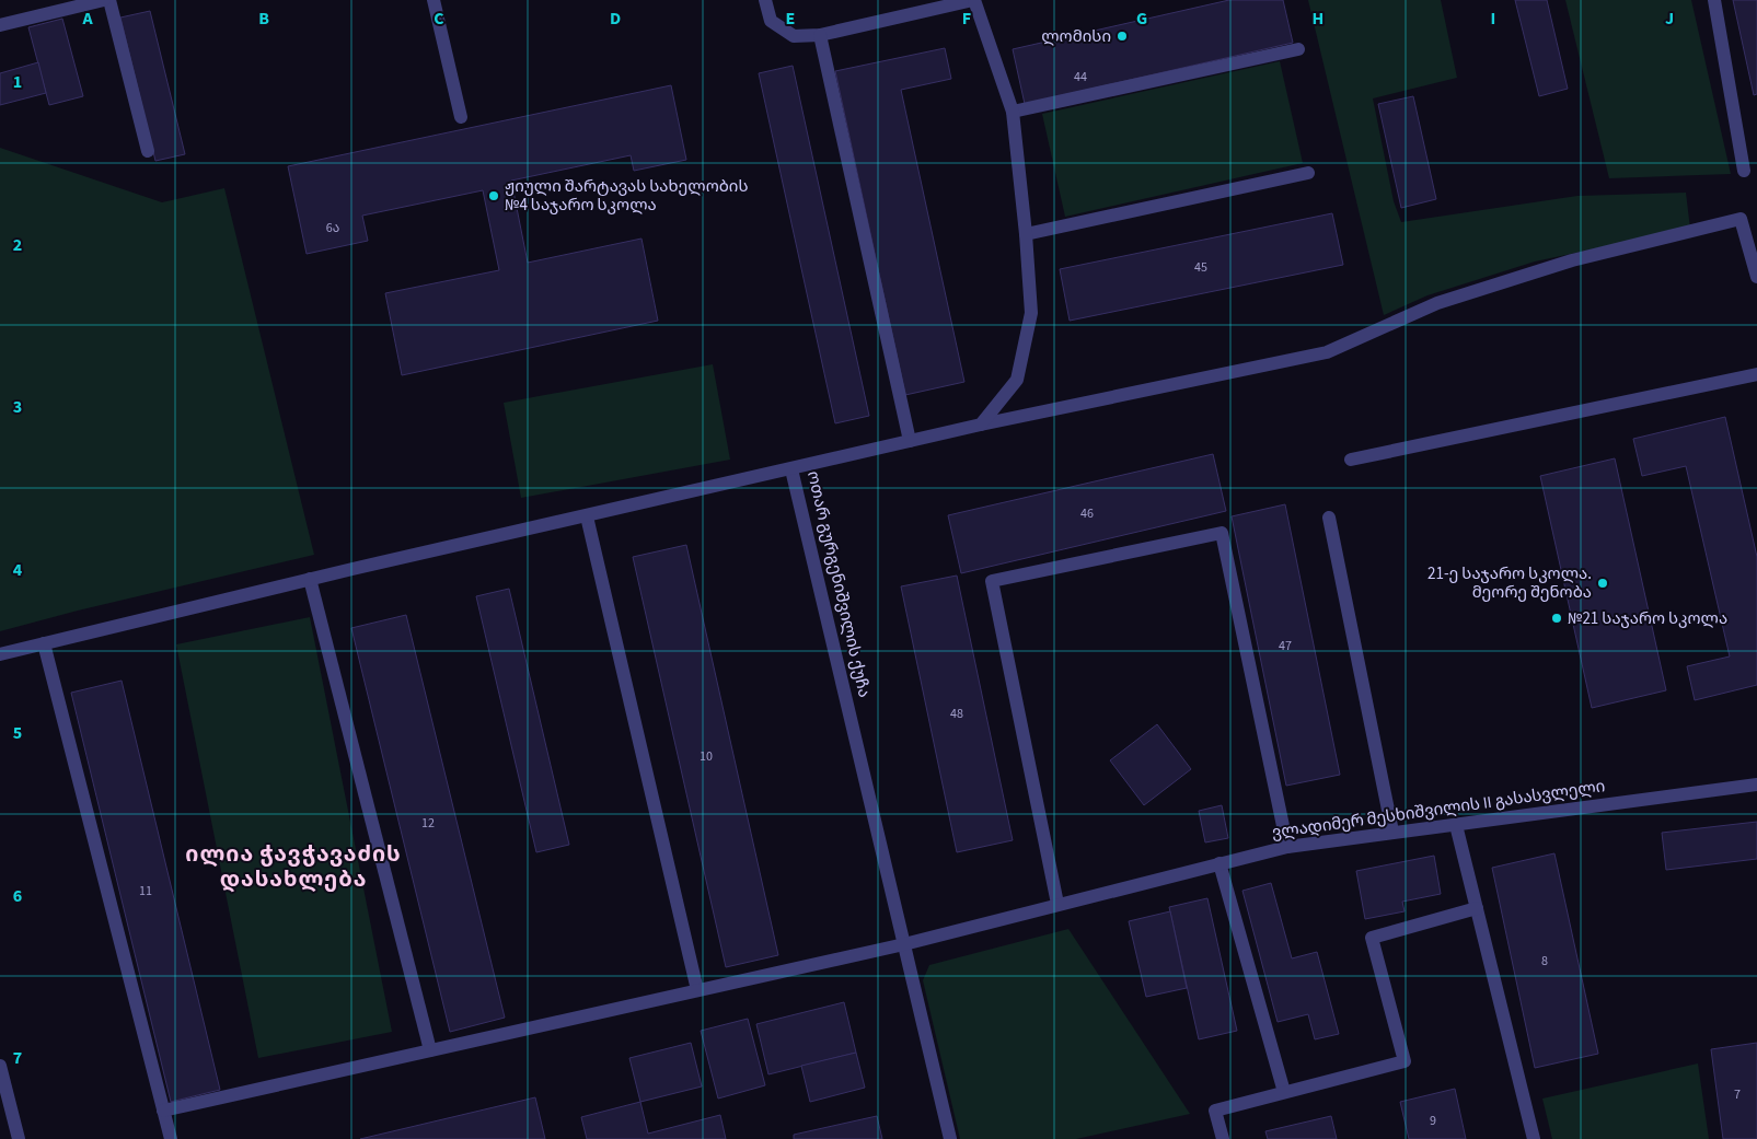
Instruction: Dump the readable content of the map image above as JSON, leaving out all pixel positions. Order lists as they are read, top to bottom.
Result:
{
  "streets": {
    "street": ["ოთარ გურგენიშვილის ქუჩა", "ვლადიმერ მესხიშვილის II გასასვლელი"]
  },
  "crossings": [
    ["ოთარ გურგენიშვილის ქუჩა", "ვლადიმერ მესხიშვილის II გასასვლელი"]
  ],
  "districts": ["ილია ჭავჭავაძის დასახლება"],
  "places": [
    "ლომისი",
    "ჟიული შარტავას სახელობის №4 საჯარო სკოლა",
    "21-ე საჯარო სკოლა. მეორე შენობა",
    "№21 საჯარო სკოლა"
  ],
  "house_numbers": [
    "44",
    "6ა",
    "45",
    "46",
    "47",
    "48",
    "10",
    "12",
    "11",
    "8",
    "7",
    "9"
  ],
  "grid": {
    "columns": [
      "A",
      "B",
      "C",
      "D",
      "E",
      "F",
      "G",
      "H",
      "I",
      "J"
    ],
    "rows": [
      "1",
      "2",
      "3",
      "4",
      "5",
      "6",
      "7"
    ]
  }
}
